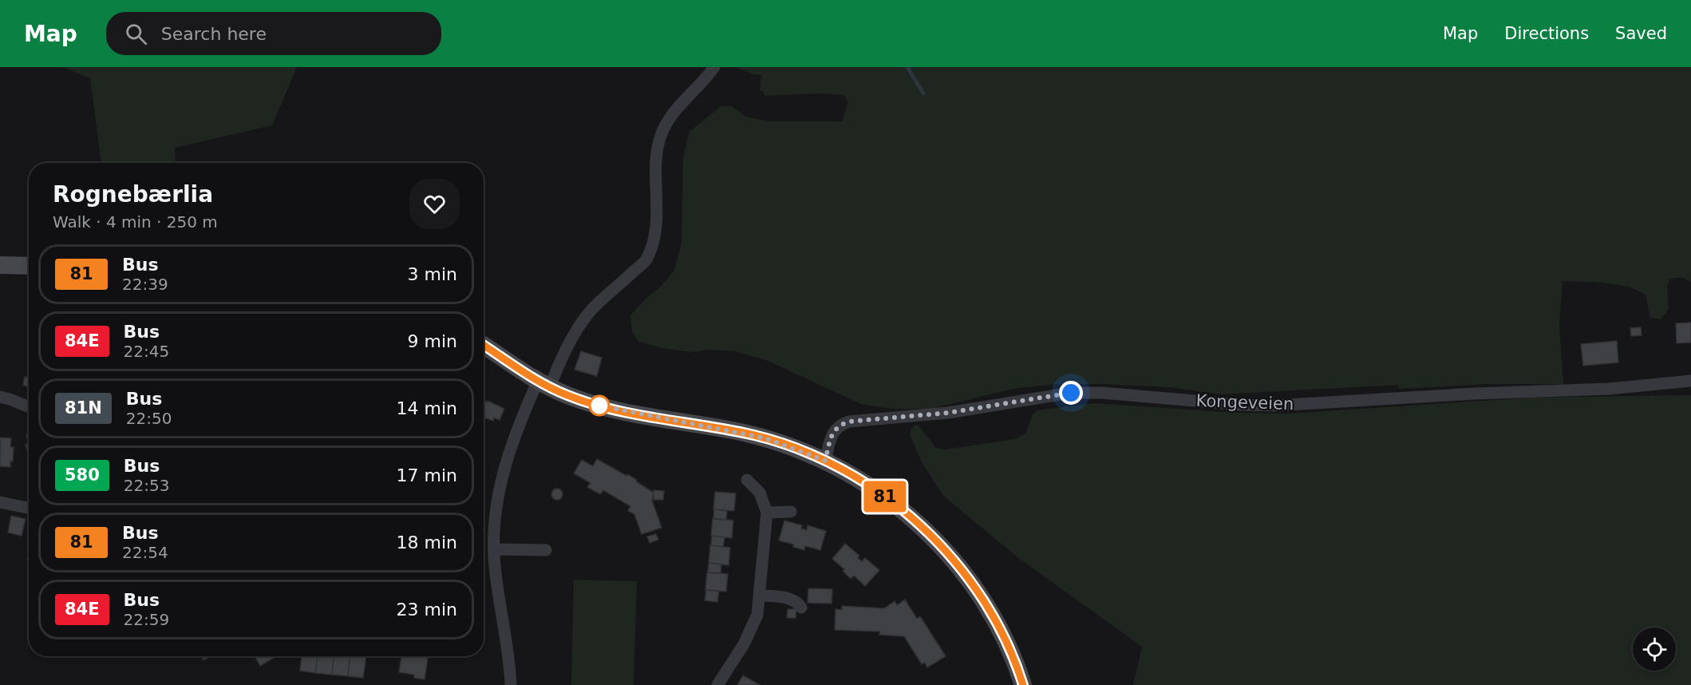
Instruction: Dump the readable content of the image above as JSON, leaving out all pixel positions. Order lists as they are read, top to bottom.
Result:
{
  "streets": {
    "street": ["Kongeveien"]
  },
  "lines": ["bus line 81"],
  "page": {
    "header": "Map",
    "search": "Search here",
    "nav": ["Map", "Directions", "Saved"],
    "on_map": "81",
    "heading": ["Rognebærlia", "Walk · 4 min · 250 m"],
    "list": [
      {
        "mark": "81",
        "name": "Bus",
        "note": "22:39",
        "value": "3 min"
      },
      {
        "mark": "84E",
        "name": "Bus",
        "note": "22:45",
        "value": "9 min"
      },
      {
        "mark": "81N",
        "name": "Bus",
        "note": "22:50",
        "value": "14 min"
      },
      {
        "mark": "580",
        "name": "Bus",
        "note": "22:53",
        "value": "17 min"
      },
      {
        "mark": "81",
        "name": "Bus",
        "note": "22:54",
        "value": "18 min"
      },
      {
        "mark": "84E",
        "name": "Bus",
        "note": "22:59",
        "value": "23 min"
      }
    ]
  }
}
